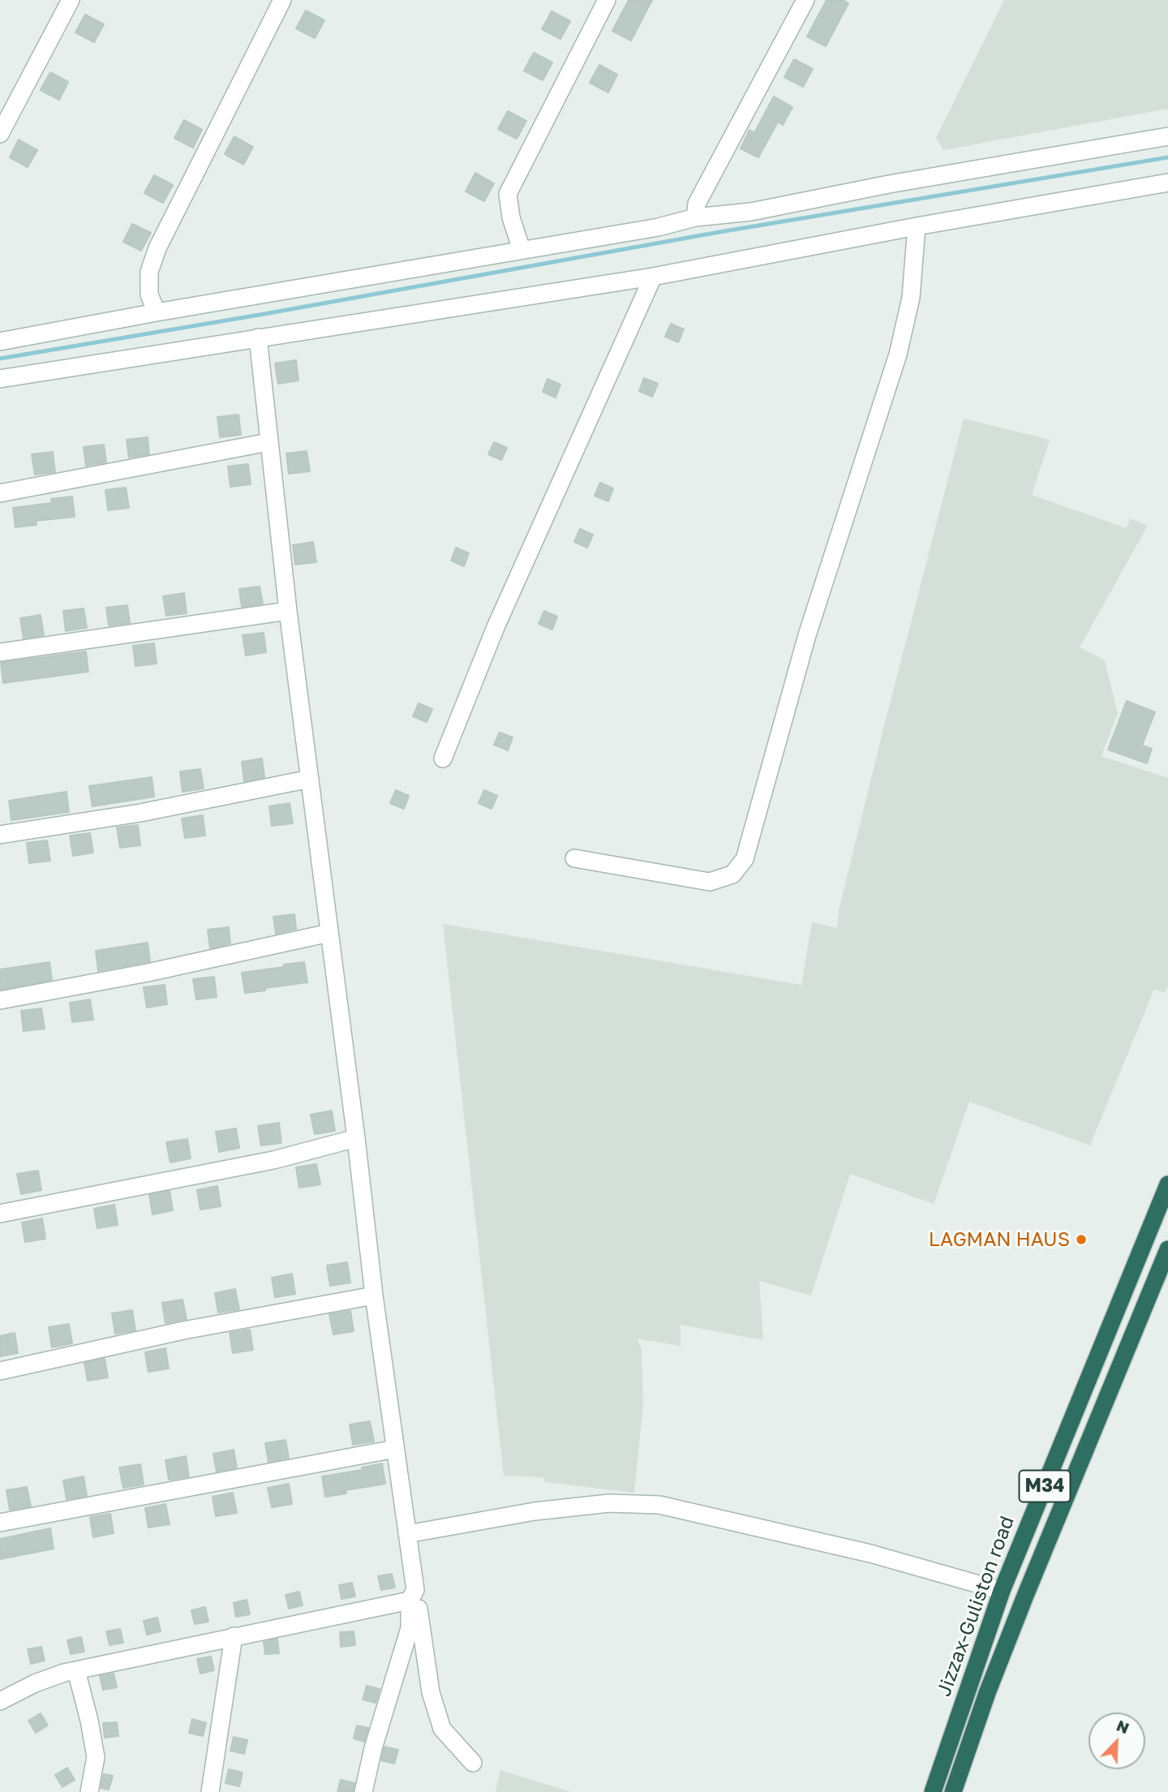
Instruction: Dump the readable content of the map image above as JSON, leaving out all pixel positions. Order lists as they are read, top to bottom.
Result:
{
  "streets": {
    "highway": ["M34", "Jizzax-Guliston road"]
  },
  "places": ["LAGMAN HAUS"],
  "north": "top right"
}
